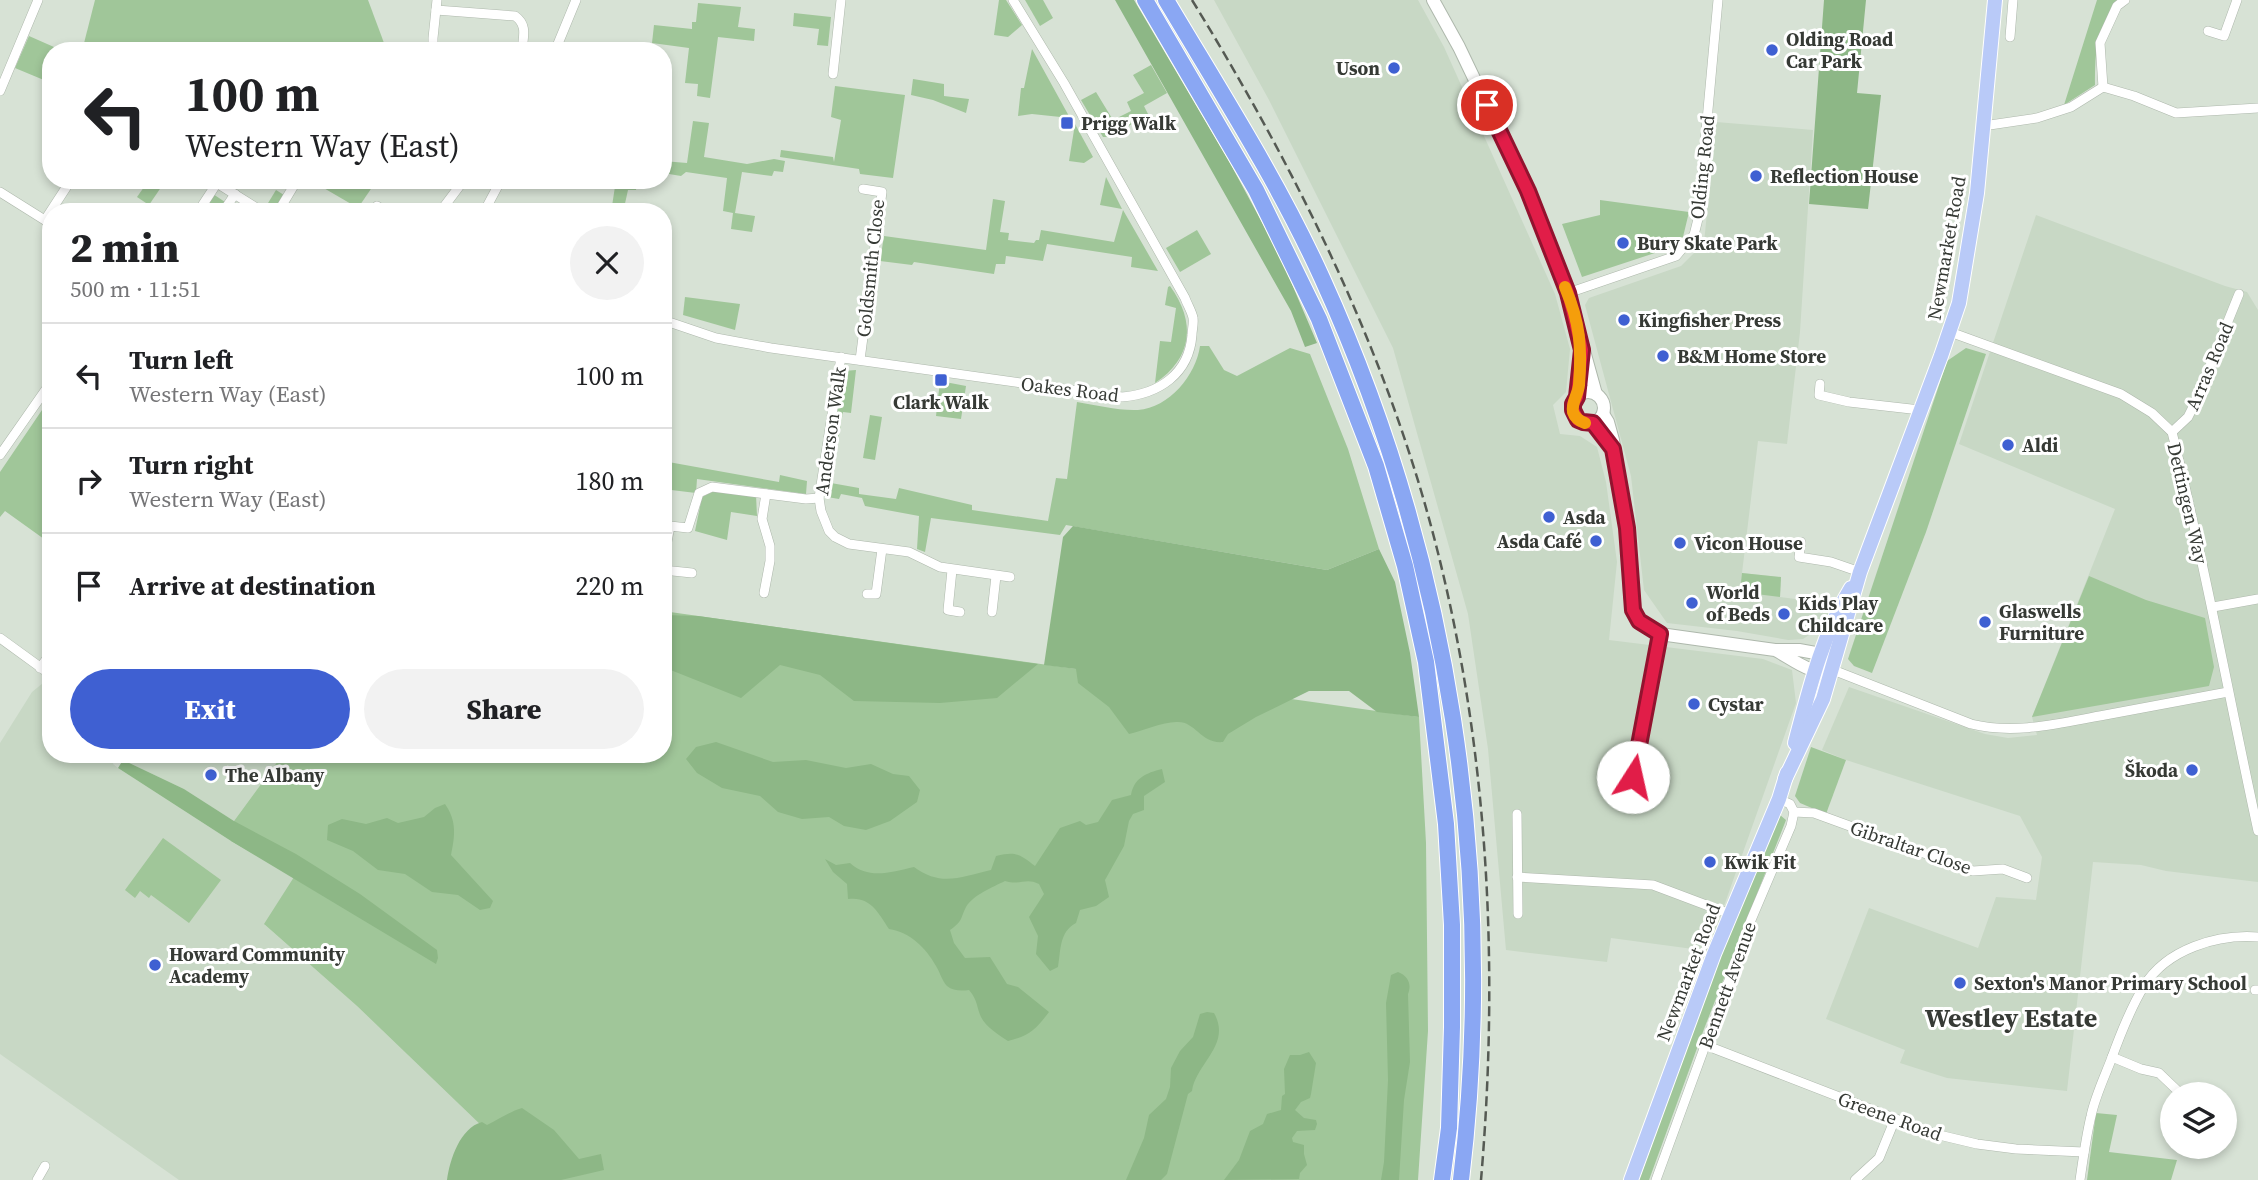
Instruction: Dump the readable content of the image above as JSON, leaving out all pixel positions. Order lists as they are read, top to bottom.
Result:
{
  "streets": {
    "main road": ["Newmarket Road"],
    "street": [
      "Olding Road",
      "Goldsmith Close",
      "Arras Road",
      "Oakes Road",
      "Anderson Walk",
      "Dettingen Way",
      "Gibraltar Close",
      "Bennett Avenue",
      "Greene Road"
    ]
  },
  "crossings": [
    ["Newmarket Road", "Dettingen Way"],
    ["Goldsmith Close", "Oakes Road"],
    ["Arras Road", "Dettingen Way"],
    ["Oakes Road", "Anderson Walk"],
    ["Gibraltar Close", "Bennett Avenue"],
    ["Bennett Avenue", "Greene Road"]
  ],
  "districts": ["Westley Estate"],
  "places": {
    "other": [
      "Olding Road Car Park",
      "Uson",
      "Reflection House",
      "Bury Skate Park",
      "Kingfisher Press",
      "B&M Home Store",
      "Aldi",
      "Asda",
      "Asda Café",
      "Vicon House",
      "World of Beds",
      "Kids Play Childcare",
      "Glaswells Furniture",
      "Cystar",
      "Škoda",
      "The Albany",
      "Kwik Fit",
      "Howard Community Academy",
      "Sexton's Manor Primary School"
    ],
    "transit": ["Prigg Walk", "Clark Walk"]
  },
  "page": {
    "turn": ["100 m", "Western Way (East)"],
    "heading": ["2 min", "500 m · 11:51"],
    "list": [
      {
        "name": "Turn left",
        "note": "Western Way (East)",
        "value": "100 m"
      },
      {
        "name": "Turn right",
        "note": "Western Way (East)",
        "value": "180 m"
      },
      {
        "name": "Arrive at destination",
        "value": "220 m"
      }
    ],
    "buttons": ["Exit", "Share"]
  }
}
